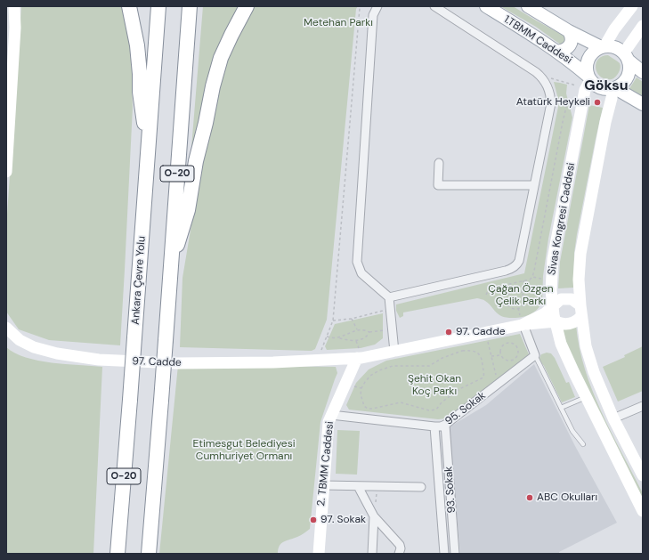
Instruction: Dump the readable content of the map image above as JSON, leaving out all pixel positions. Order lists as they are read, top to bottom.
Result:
{
  "streets": {
    "highway": ["O-20", "Ankara Çevre Yolu"],
    "main road": [
      "1.TBMM Caddesi",
      "Sivas Kongresi Caddesi",
      "97. Cadde",
      "2. TBMM Caddesi"
    ],
    "street": ["95. Sokak", "93. Sokak"]
  },
  "crossings": [
    ["1.TBMM Caddesi", "Sivas Kongresi Caddesi"],
    ["Sivas Kongresi Caddesi", "97. Cadde"],
    ["97. Cadde", "2. TBMM Caddesi"],
    ["95. Sokak", "2. TBMM Caddesi"],
    ["95. Sokak", "93. Sokak"]
  ],
  "districts": ["Göksu"],
  "parks": [
    "Metehan Parkı",
    "Çağan Özgen Çelik Parkı",
    "Şehit Okan Koç Parkı",
    "Etimesgut Belediyesi Cumhuriyet Ormanı"
  ],
  "places": [
    "Atatürk Heykeli",
    "97. Cadde",
    "ABC Okulları",
    "97. Sokak"
  ]
}
